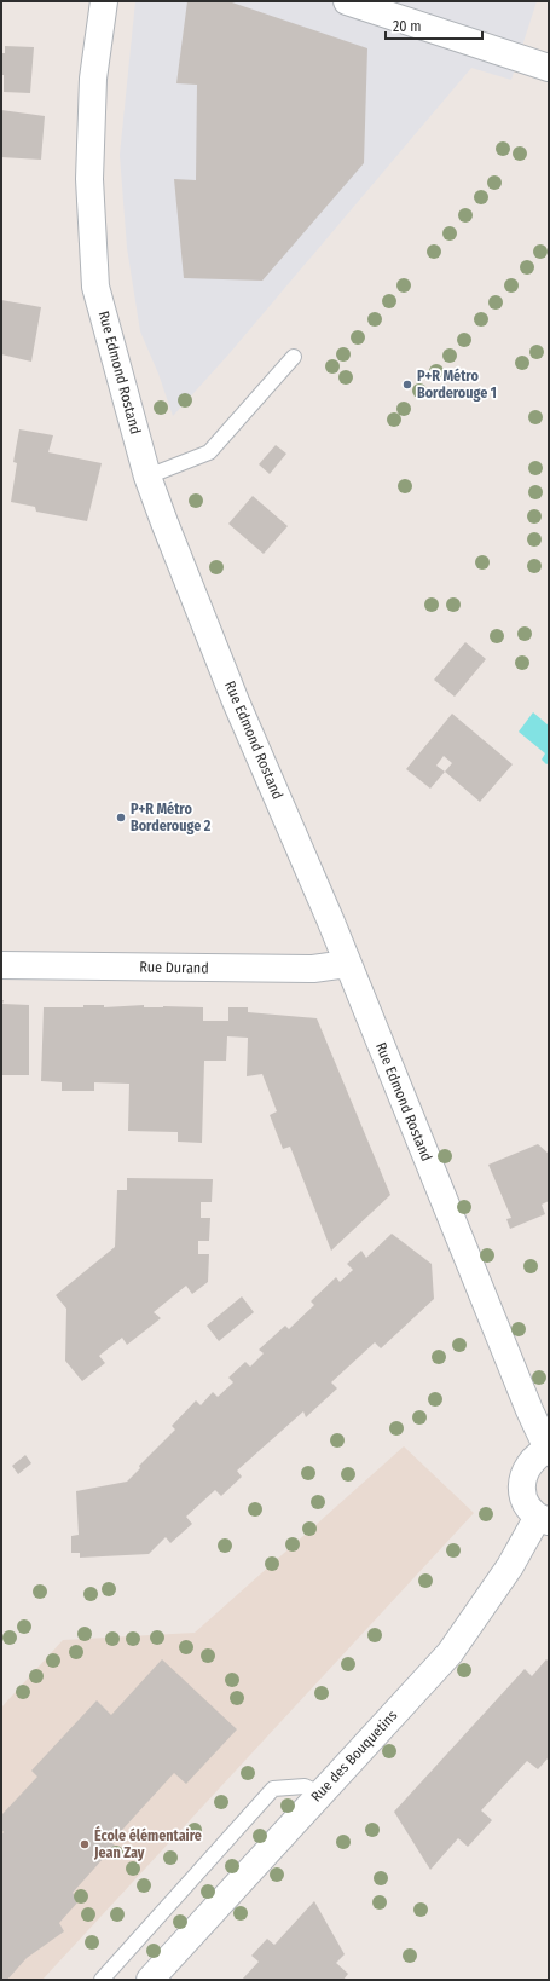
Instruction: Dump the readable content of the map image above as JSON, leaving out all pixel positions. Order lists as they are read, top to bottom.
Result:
{
  "streets": {
    "street": ["Rue Edmond Rostand", "Rue Durand", "Rue des Bouquetins"]
  },
  "crossings": [
    ["Rue Edmond Rostand", "Rue Durand"]
  ],
  "places": ["P+R Métro Borderouge 1", "P+R Métro Borderouge 2", "École élémentaire Jean Zay"],
  "scale_bar": "20 m"
}
